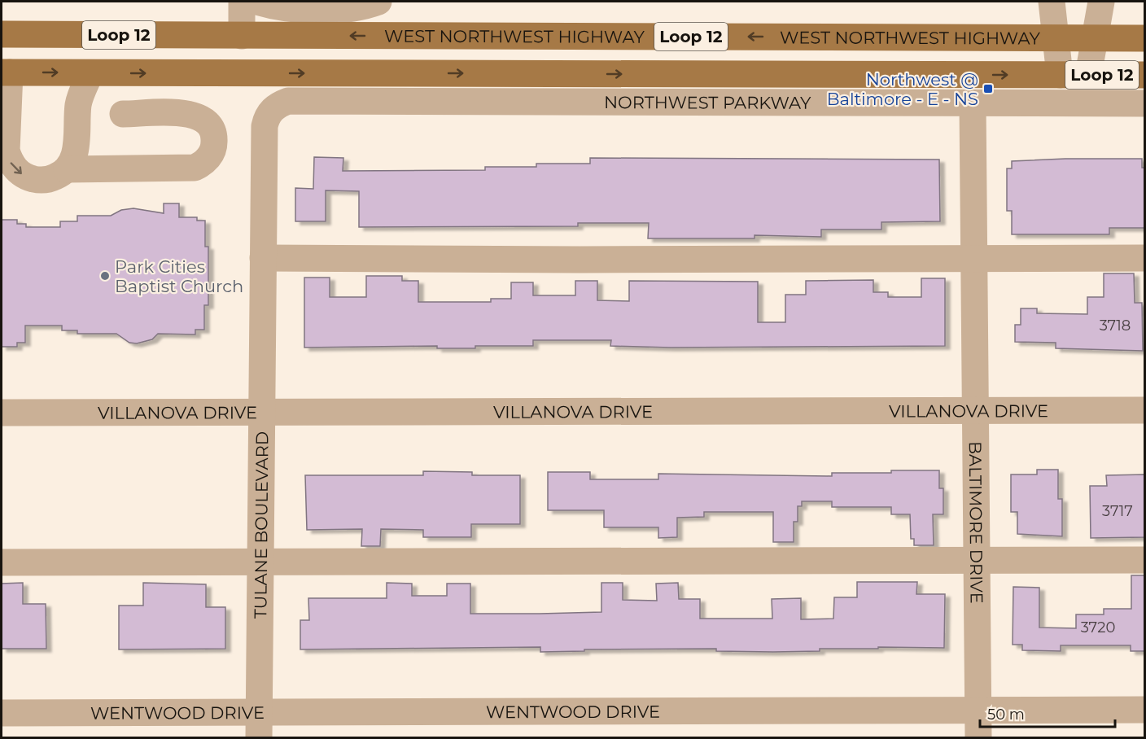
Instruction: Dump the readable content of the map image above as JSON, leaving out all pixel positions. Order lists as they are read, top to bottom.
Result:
{
  "streets": {
    "main road": ["Loop 12", "WEST NORTHWEST HIGHWAY"],
    "street": [
      "NORTHWEST PARKWAY",
      "VILLANOVA DRIVE",
      "BALTIMORE DRIVE",
      "TULANE BOULEVARD",
      "WENTWOOD DRIVE"
    ]
  },
  "crossings": [
    ["NORTHWEST PARKWAY", "BALTIMORE DRIVE"],
    ["NORTHWEST PARKWAY", "TULANE BOULEVARD"],
    ["VILLANOVA DRIVE", "BALTIMORE DRIVE"],
    ["VILLANOVA DRIVE", "TULANE BOULEVARD"],
    ["BALTIMORE DRIVE", "WENTWOOD DRIVE"],
    ["TULANE BOULEVARD", "WENTWOOD DRIVE"]
  ],
  "places": {
    "transit": ["Northwest @ Baltimore - E - NS"],
    "other": ["Park Cities Baptist Church"]
  },
  "house_numbers": ["3718", "3717", "3720"],
  "scale_bar": "50 m"
}
